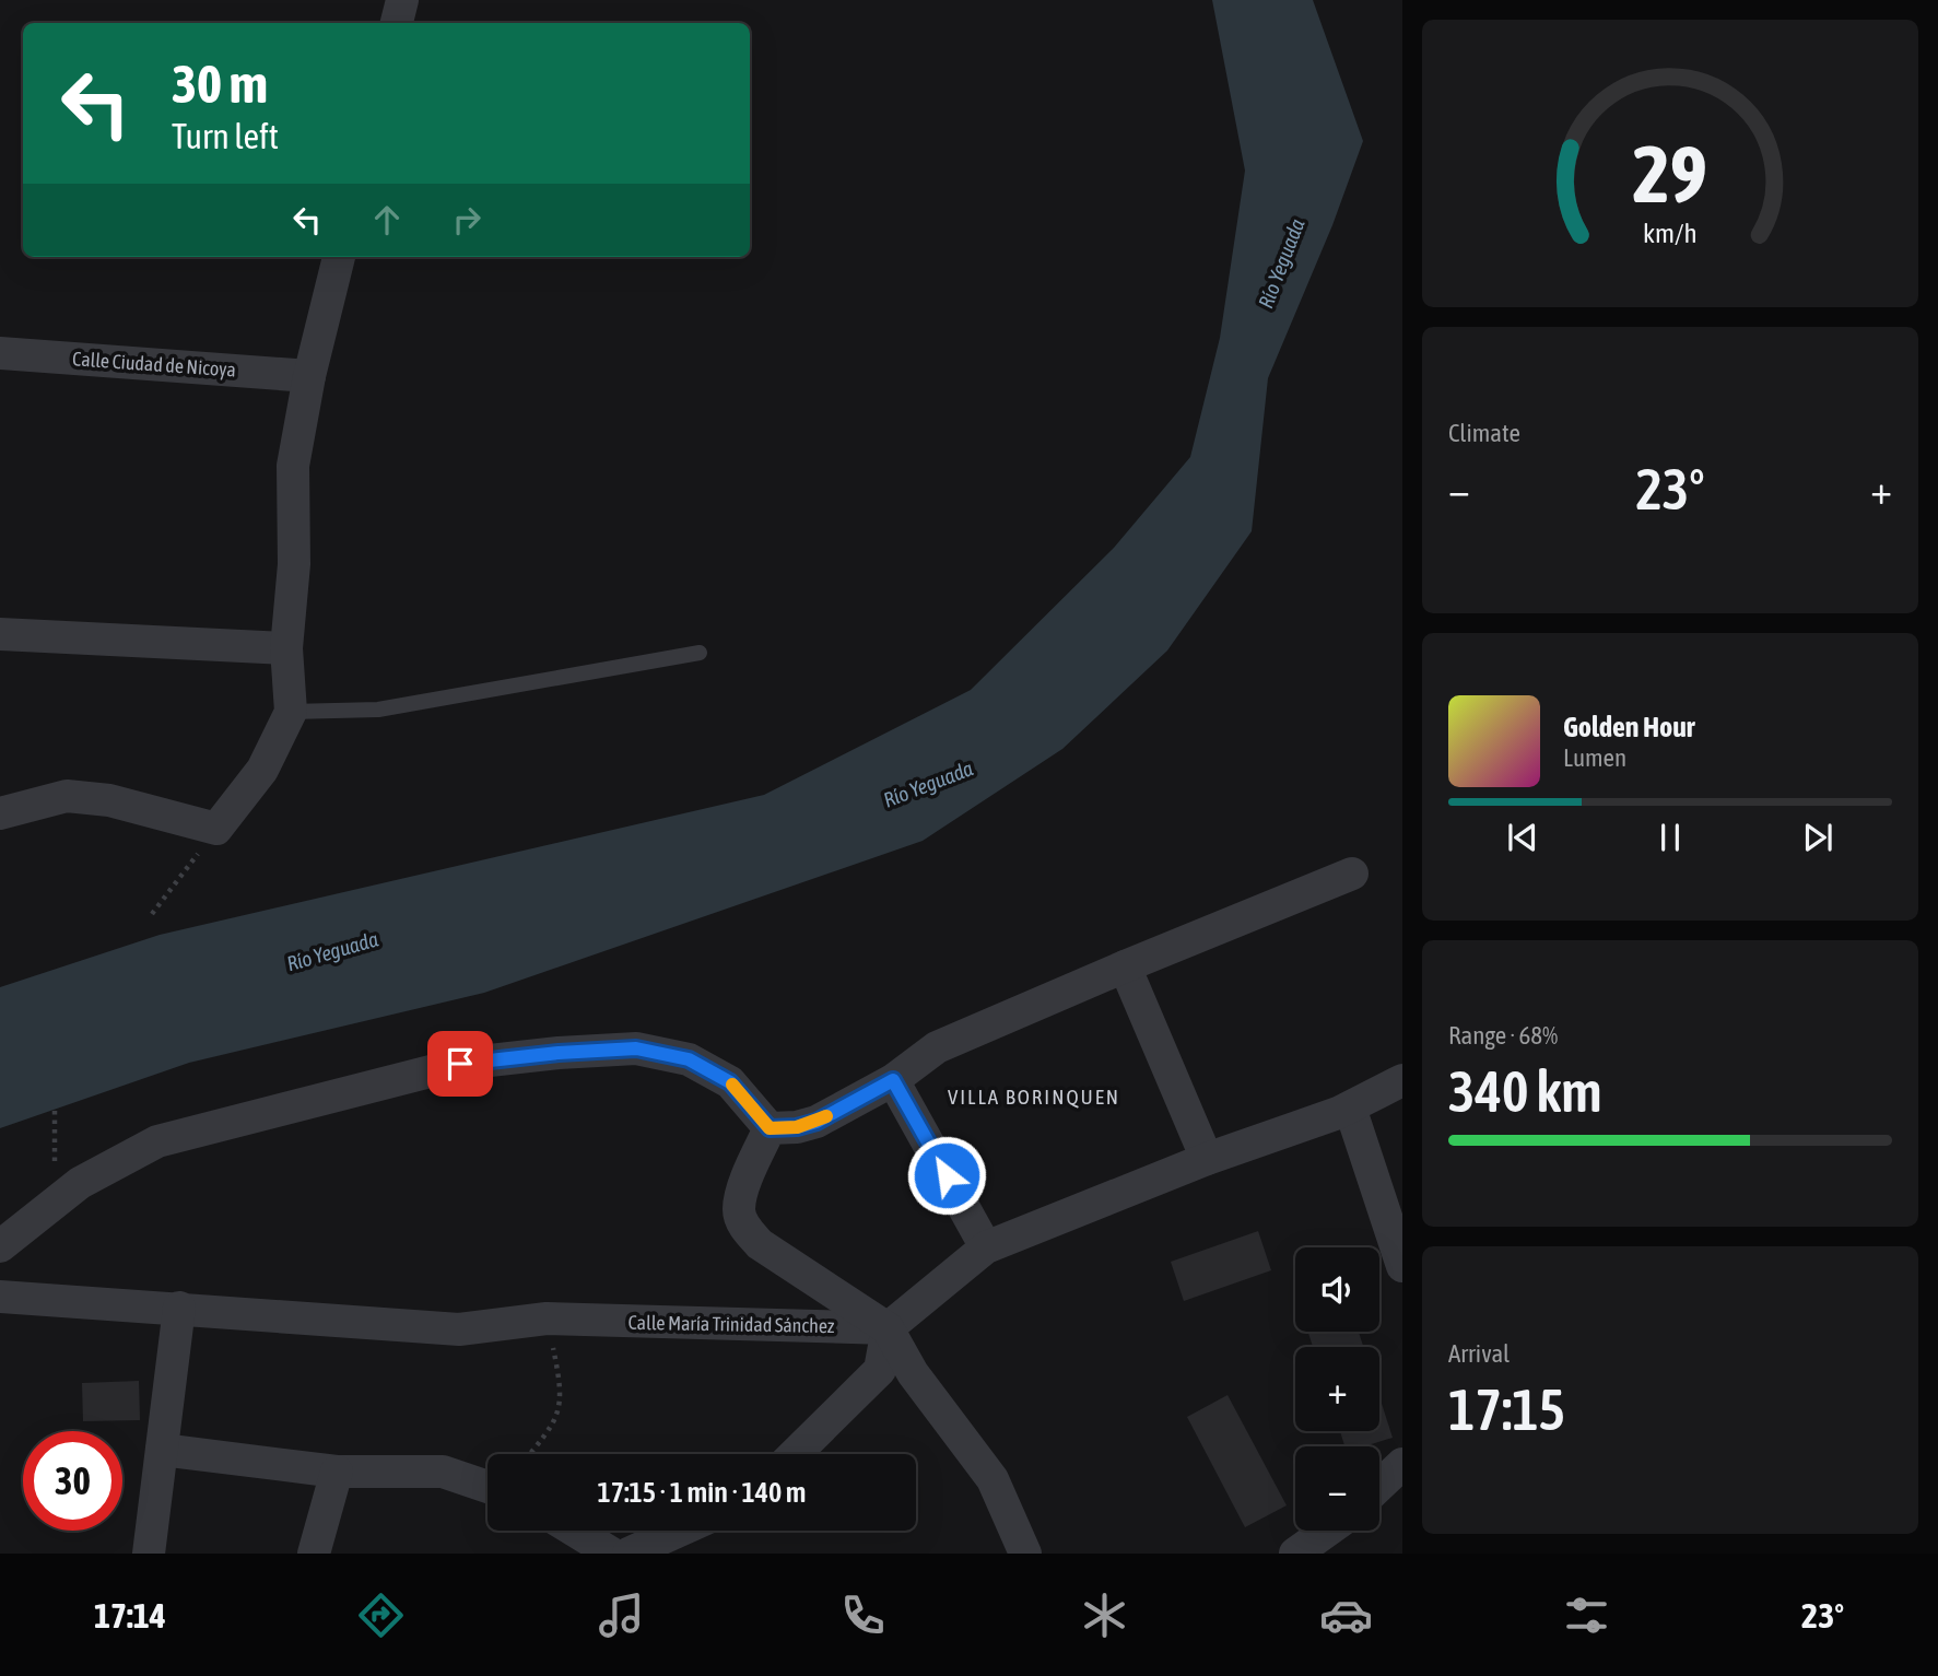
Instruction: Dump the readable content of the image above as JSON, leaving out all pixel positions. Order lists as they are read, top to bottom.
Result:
{
  "streets": {
    "street": ["Calle Ciudad de Nicoya", "Calle María Trinidad Sánchez"]
  },
  "districts": ["VILLA BORINQUEN"],
  "water": ["Río Yeguada"],
  "page": {
    "turn": ["30 m", "Turn left"],
    "tile": [
      "Climate",
      ["Range · 68%", "340 km"],
      ["Arrival", "17:15"]
    ],
    "heat": ["−", "23°", "+"],
    "song": ["Golden Hour", "Lumen"],
    "map_buttons": ["+", "−"],
    "limit": "30",
    "trip": "17:15 · 1 min · 140 m",
    "tabs": ["17:14", "23°"],
    "gauge": ["29", "km/h"]
  }
}
